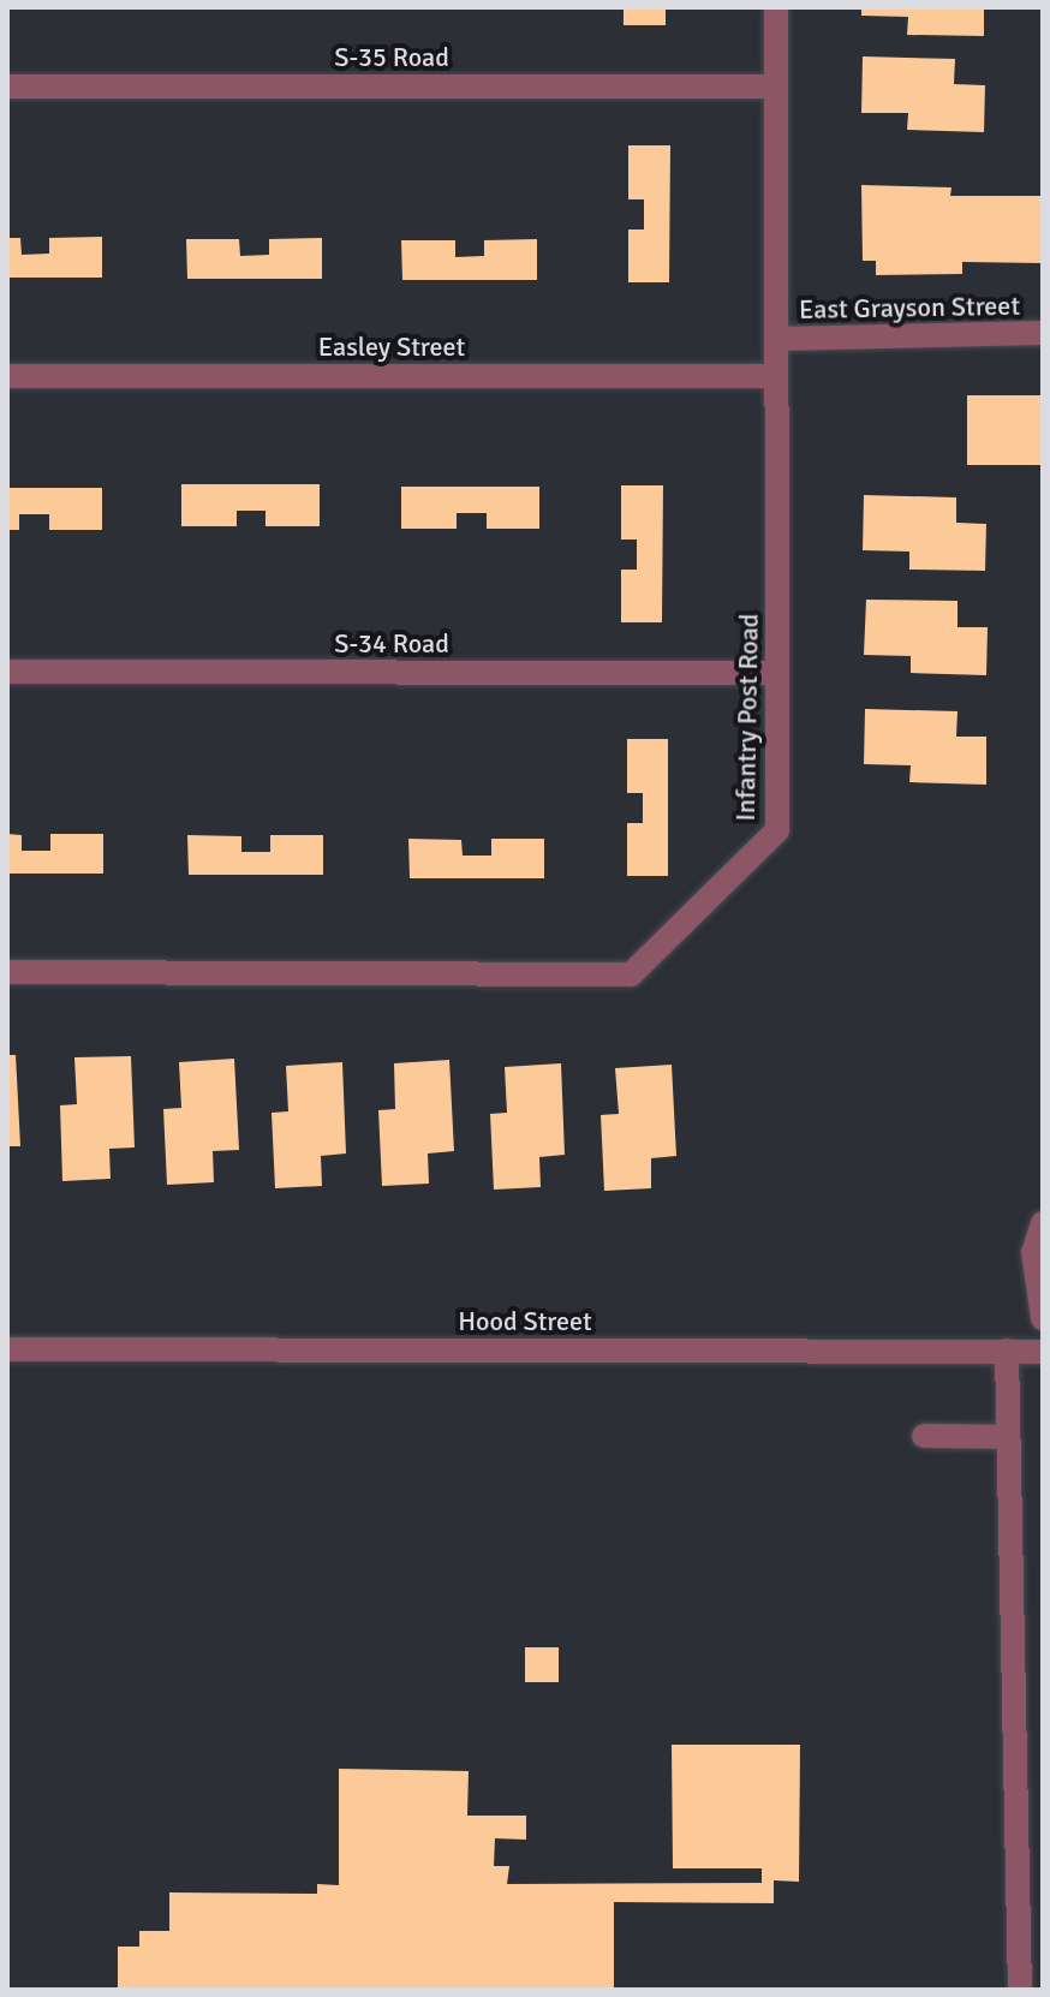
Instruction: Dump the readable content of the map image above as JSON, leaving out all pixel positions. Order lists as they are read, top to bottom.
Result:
{
  "streets": {
    "street": [
      "S-35 Road",
      "East Grayson Street",
      "Easley Street",
      "S-34 Road",
      "Infantry Post Road",
      "Hood Street"
    ]
  },
  "crossings": [
    ["S-35 Road", "Infantry Post Road"],
    ["East Grayson Street", "Infantry Post Road"],
    ["Easley Street", "Infantry Post Road"],
    ["S-34 Road", "Infantry Post Road"]
  ]
}
